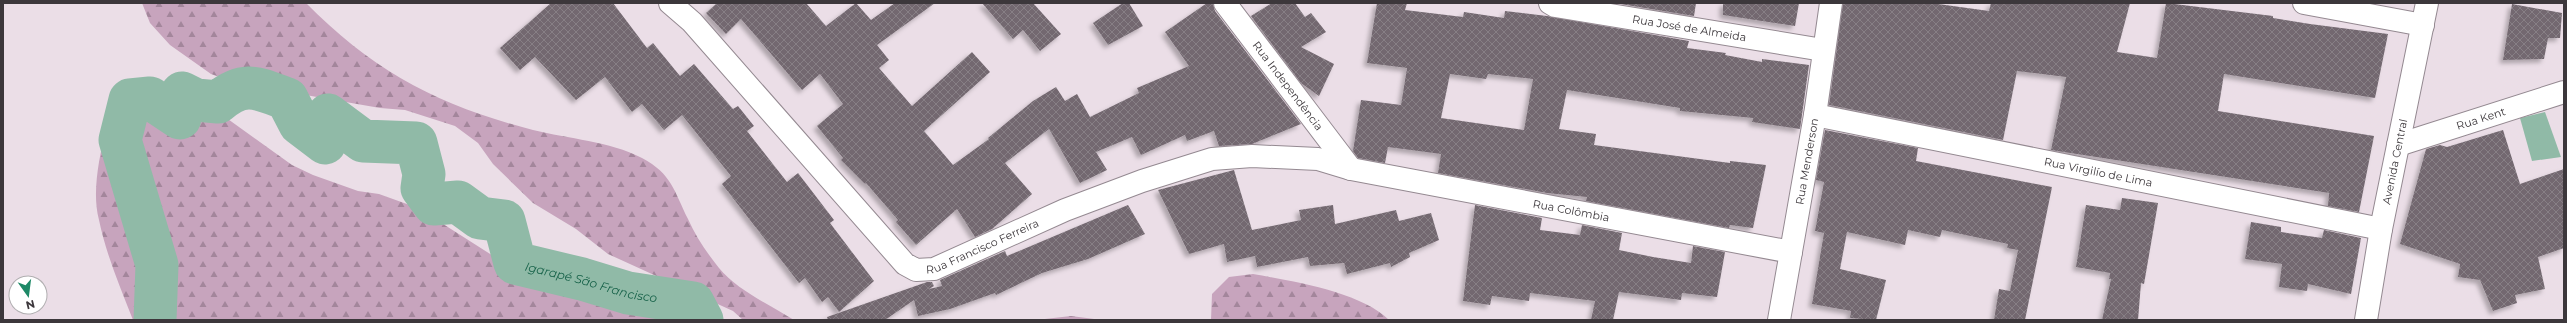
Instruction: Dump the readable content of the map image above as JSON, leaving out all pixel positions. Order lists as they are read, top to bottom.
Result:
{
  "streets": {
    "street": [
      "Rua José de Almeida",
      "Rua Independência",
      "Rua Kent",
      "Avenida Central",
      "Rua Menderson",
      "Rua Virgilío de Lima",
      "Rua Colômbia",
      "Rua Francisco Ferreira"
    ]
  },
  "crossings": [
    ["Rua José de Almeida", "Rua Menderson"],
    ["Rua Independência", "Rua Colômbia"],
    ["Rua Independência", "Rua Francisco Ferreira"],
    ["Rua Kent", "Avenida Central"],
    ["Avenida Central", "Rua Virgilío de Lima"],
    ["Rua Menderson", "Rua Virgilío de Lima"],
    ["Rua Menderson", "Rua Colômbia"],
    ["Rua Colômbia", "Rua Francisco Ferreira"]
  ],
  "water": ["Igarapé São Francisco"],
  "north": "bottom"
}
